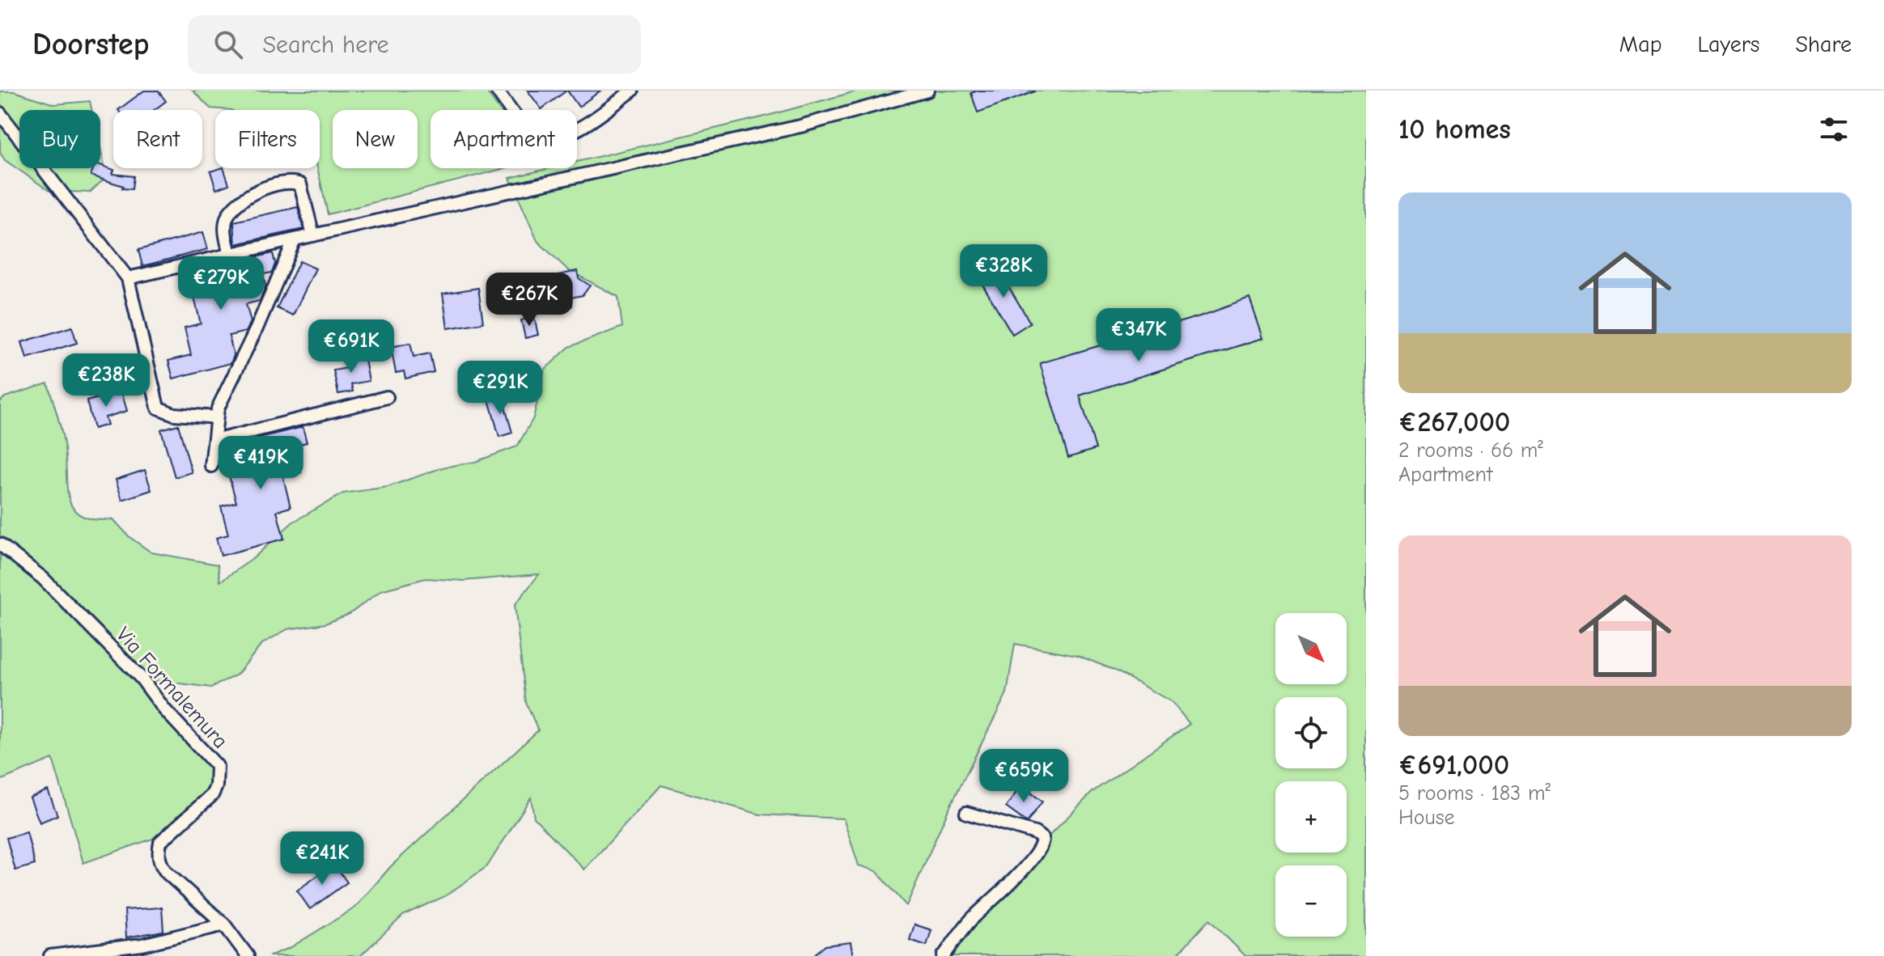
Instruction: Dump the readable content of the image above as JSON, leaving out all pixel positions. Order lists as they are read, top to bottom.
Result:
{
  "streets": {
    "street": ["Via Formalemura"]
  },
  "north": "bottom right",
  "page": {
    "header": "Doorstep",
    "search": "Search here",
    "nav": ["Map", "Layers", "Share"],
    "heading": "10 homes",
    "chip": [
      "Buy",
      "Rent",
      "Filters",
      "New",
      "Apartment"
    ],
    "list": [
      {
        "name": "€267,000",
        "note": "2 rooms · 66 m² · Apartment"
      },
      {
        "name": "€691,000",
        "note": "5 rooms · 183 m² · House"
      }
    ],
    "price": [
      "€328K",
      "€279K",
      "€267K",
      "€347K",
      "€691K",
      "€238K",
      "€291K",
      "€419K",
      "€659K",
      "€241K"
    ],
    "map_buttons": ["+", "−"]
  }
}
